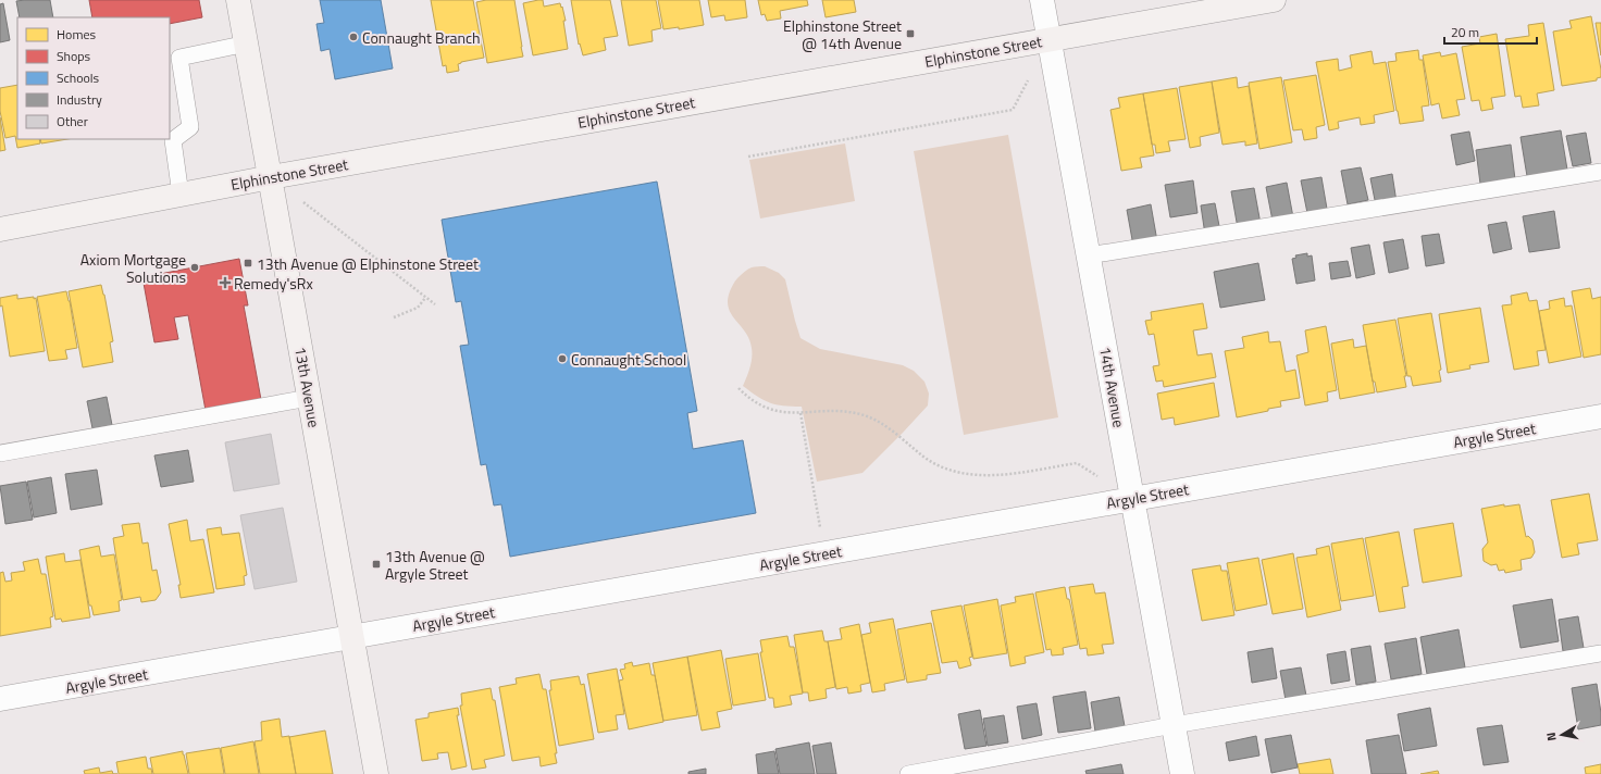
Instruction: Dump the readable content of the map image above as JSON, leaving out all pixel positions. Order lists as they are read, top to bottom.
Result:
{
  "streets": {
    "street": [
      "Elphinstone Street",
      "13th Avenue",
      "14th Avenue",
      "Argyle Street"
    ]
  },
  "crossings": [
    ["Elphinstone Street", "13th Avenue"],
    ["Elphinstone Street", "14th Avenue"],
    ["13th Avenue", "Argyle Street"],
    ["14th Avenue", "Argyle Street"]
  ],
  "places": {
    "transit": ["Elphinstone Street @ 14th Avenue", "13th Avenue @ Elphinstone Street", "13th Avenue @ Argyle Street"],
    "other": ["Connaught Branch", "Axiom Mortgage Solutions", "Connaught School"],
    "health": ["Remedy'sRx"]
  },
  "legend": [
    "Homes",
    "Shops",
    "Schools",
    "Industry",
    "Other"
  ],
  "scale_bar": "20 m",
  "north": "left"
}
